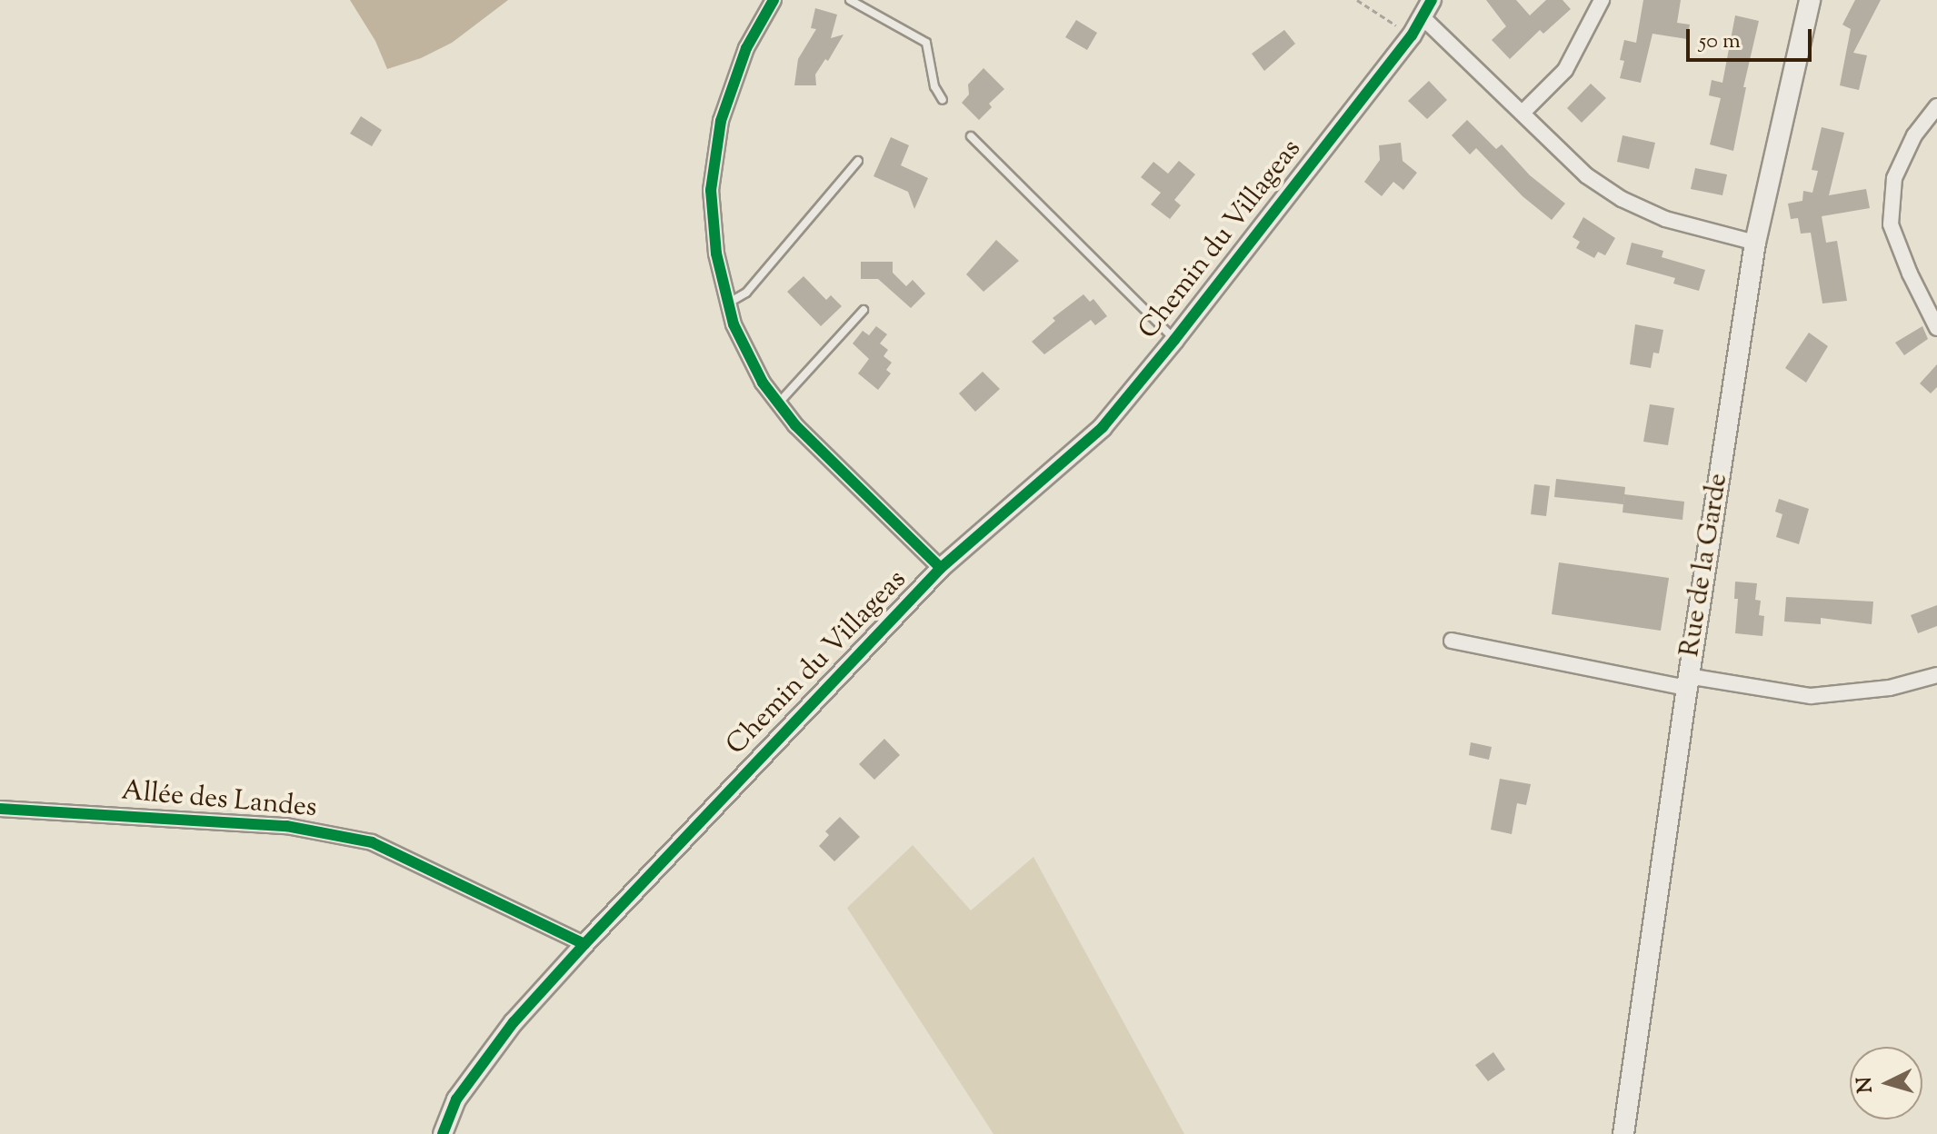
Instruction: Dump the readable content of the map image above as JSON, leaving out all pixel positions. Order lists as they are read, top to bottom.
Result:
{
  "streets": {
    "main road": ["Rue de la Garde"],
    "street": ["Chemin du Villageas", "Allée des Landes"]
  },
  "crossings": [
    ["Chemin du Villageas", "Allée des Landes"]
  ],
  "scale_bar": "50 m",
  "north": "left"
}
